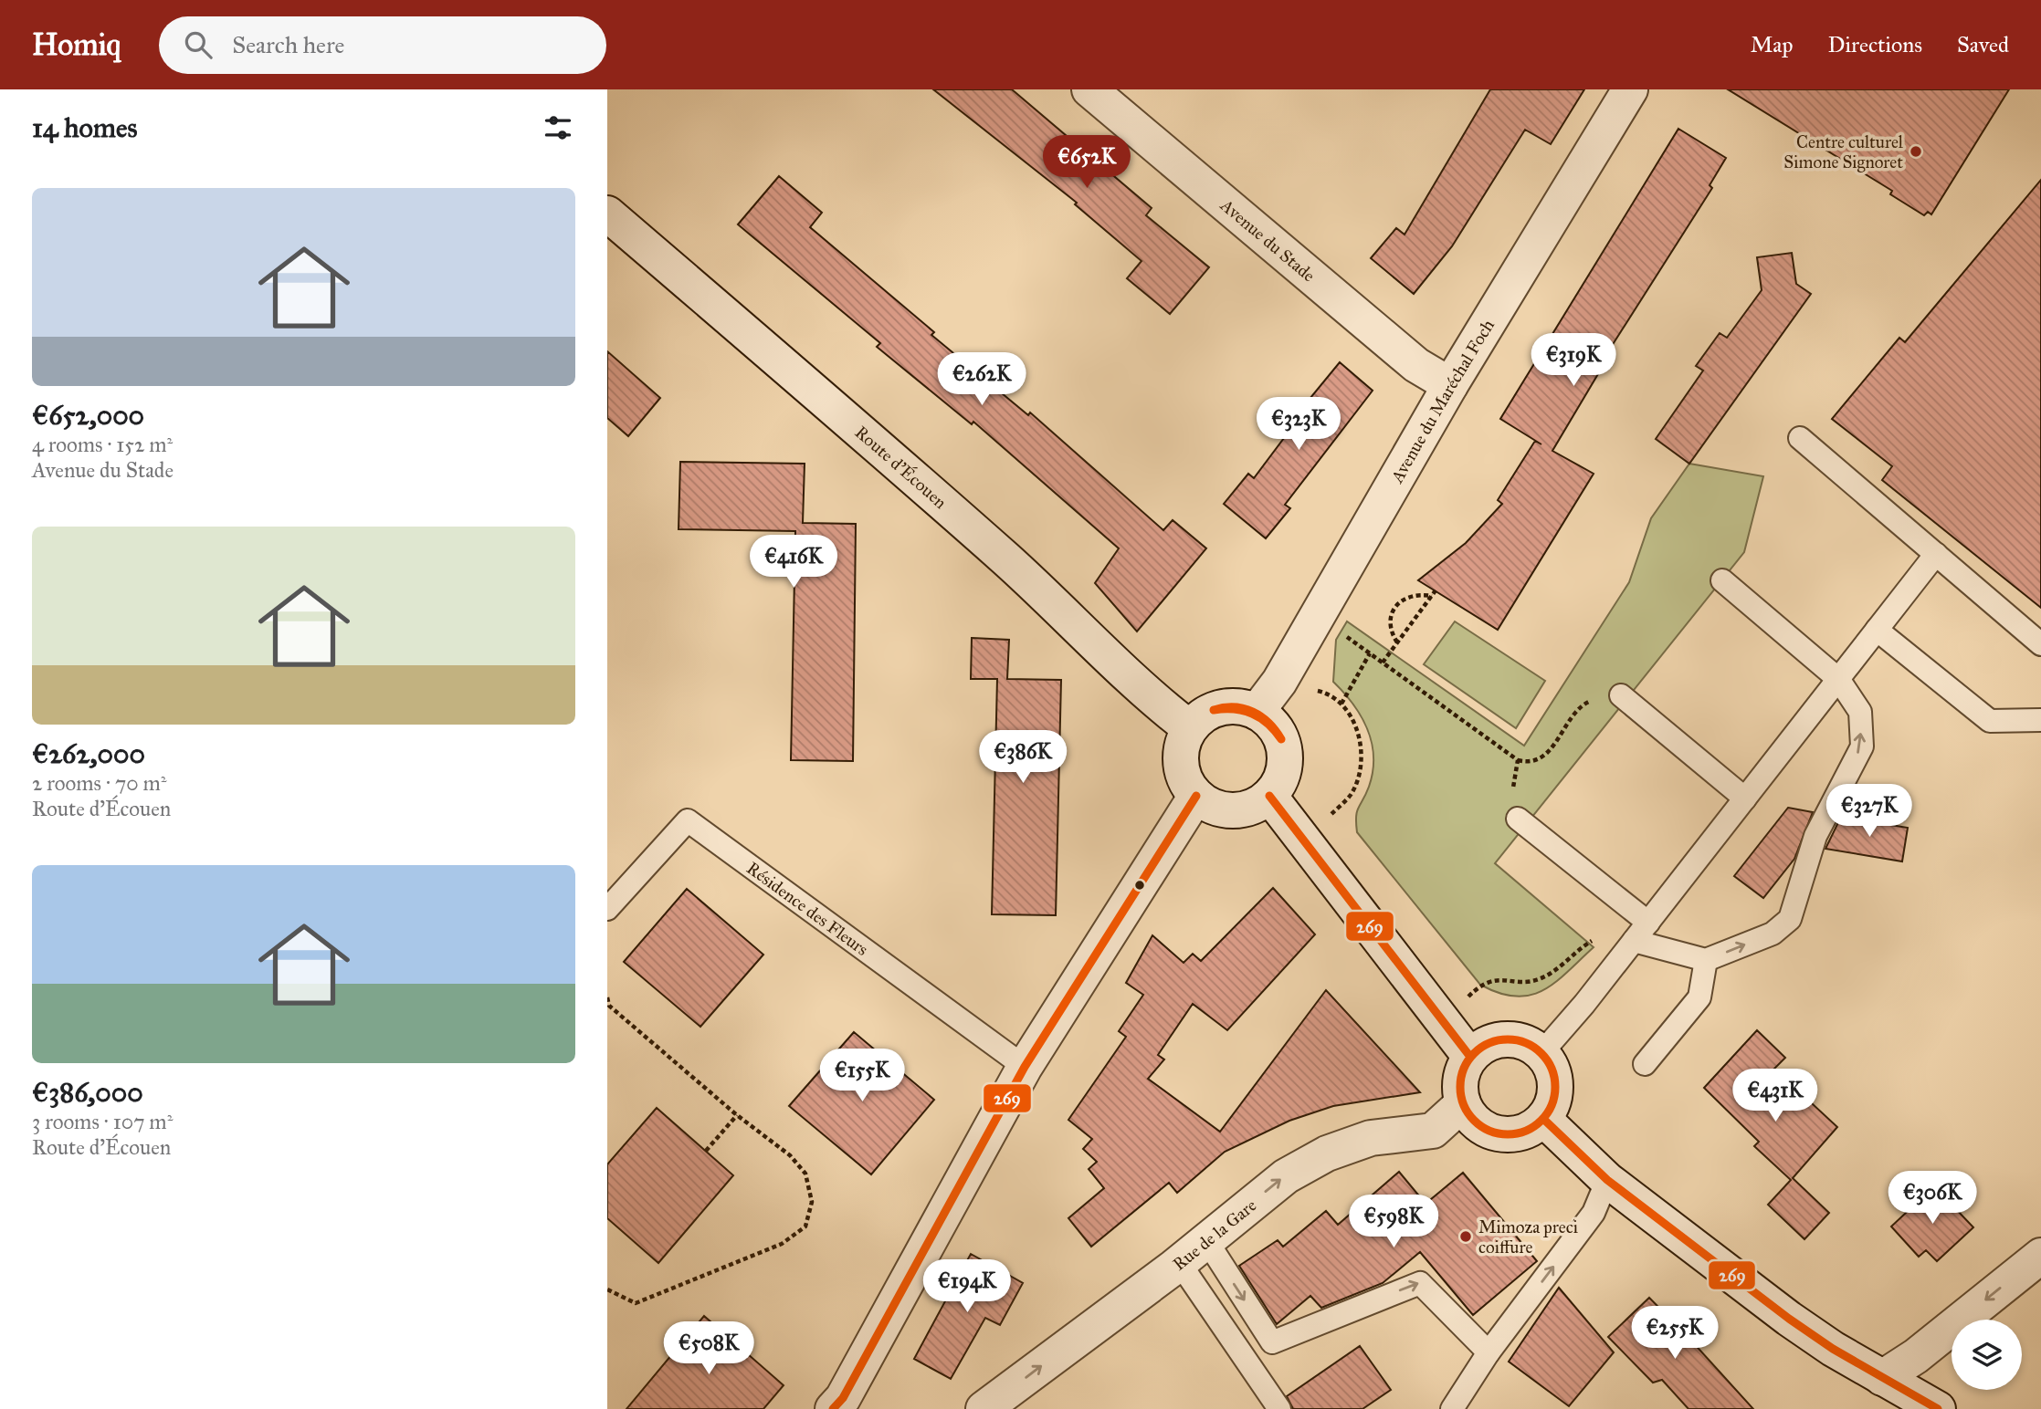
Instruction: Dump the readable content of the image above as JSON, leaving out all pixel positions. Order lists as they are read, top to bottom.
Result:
{
  "streets": {
    "street": [
      "Avenue du Stade",
      "Avenue du Maréchal Foch",
      "Route d'Écouen",
      "Rue de la Gare"
    ],
    "lane": ["Résidence des Fleurs"]
  },
  "crossings": [
    ["Avenue du Stade", "Avenue du Maréchal Foch"],
    ["Avenue du Maréchal Foch", "Route d'Écouen"]
  ],
  "places": ["Centre culturel Simone Signoret", "Mimoza preci coiffure"],
  "lines": ["transit line 269"],
  "page": {
    "header": "Homiq",
    "search": "Search here",
    "nav": ["Map", "Directions", "Saved"],
    "heading": "14 homes",
    "price": [
      "€652K",
      "€319K",
      "€262K",
      "€323K",
      "€416K",
      "€386K",
      "€327K",
      "€155K",
      "€431K",
      "€306K",
      "€598K",
      "€194K",
      "€255K",
      "€508K"
    ],
    "list": [
      {
        "name": "€652,000",
        "note": "4 rooms · 152 m² · Avenue du Stade"
      },
      {
        "name": "€262,000",
        "note": "2 rooms · 70 m² · Route d'Écouen"
      },
      {
        "name": "€386,000",
        "note": "3 rooms · 107 m² · Route d'Écouen"
      }
    ]
  }
}
